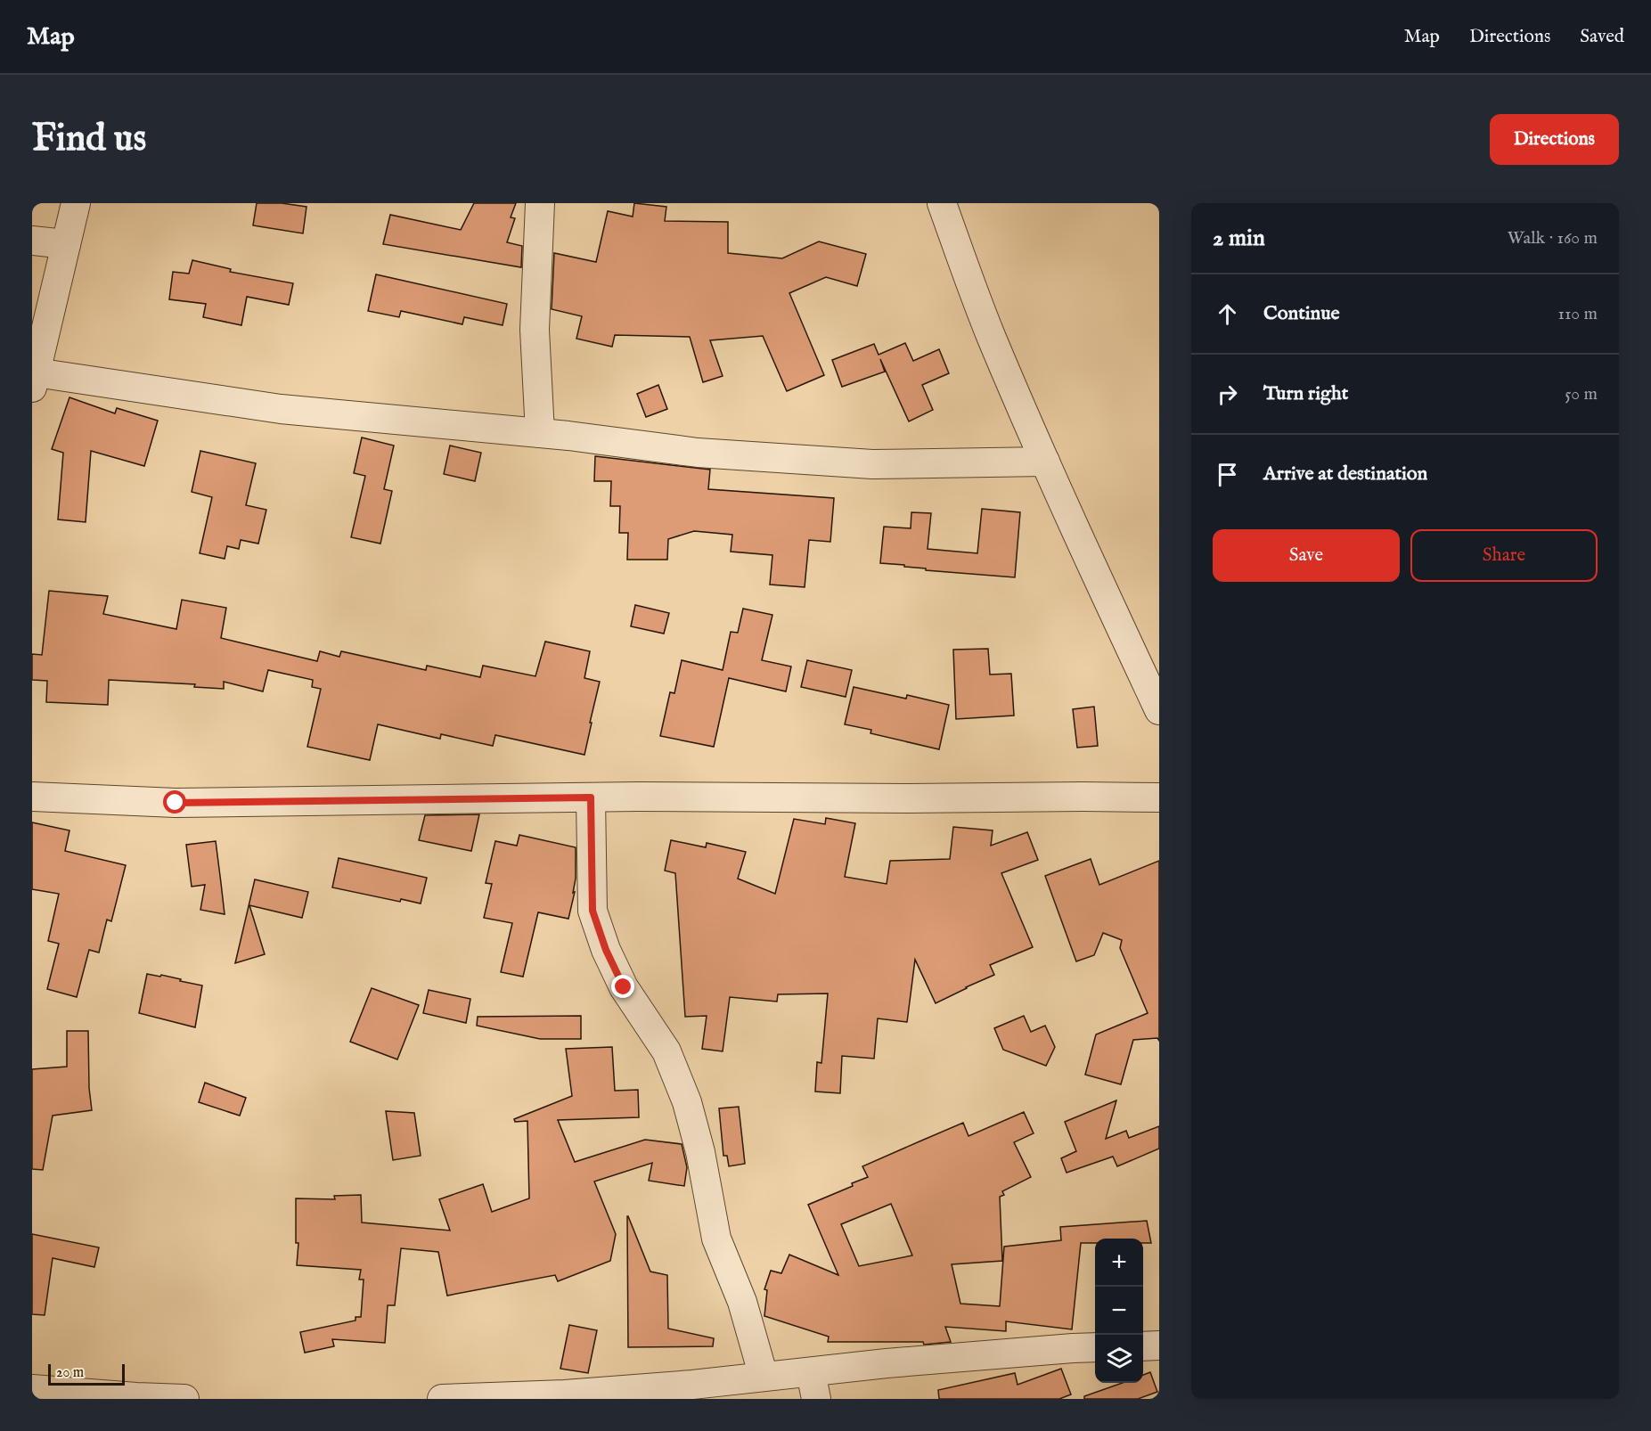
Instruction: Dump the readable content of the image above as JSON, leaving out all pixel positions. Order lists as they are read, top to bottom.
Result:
{
  "scale_bar": "20 m",
  "page": {
    "header": "Map",
    "nav": ["Map", "Directions", "Saved"],
    "buttons": [
      "Directions",
      ["Save", "Share"]
    ],
    "title": "Find us",
    "heading": ["2 min", "Walk · 160 m"],
    "list": [
      ["Continue", "110 m"],
      ["Turn right", "50 m"],
      "Arrive at destination"
    ],
    "map_buttons": ["+", "−"],
    "scale": "20 m"
  }
}
